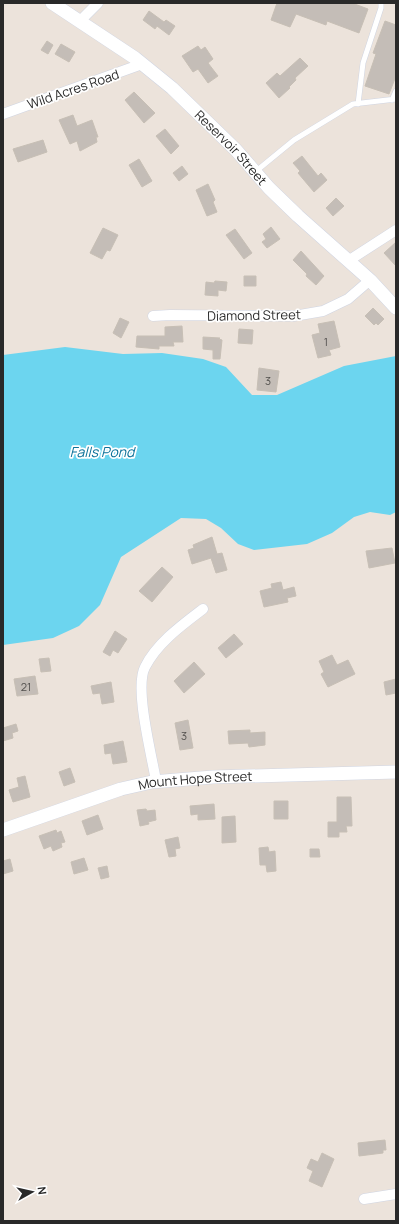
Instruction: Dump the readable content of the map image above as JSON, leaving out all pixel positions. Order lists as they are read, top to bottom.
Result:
{
  "streets": {
    "street": [
      "Wild Acres Road",
      "Reservoir Street",
      "Diamond Street",
      "Mount Hope Street"
    ]
  },
  "crossings": [
    ["Wild Acres Road", "Reservoir Street"],
    ["Reservoir Street", "Diamond Street"]
  ],
  "water": ["Falls Pond"],
  "house_numbers": [
    "1",
    "3",
    "21",
    "3"
  ],
  "north": "right"
}
